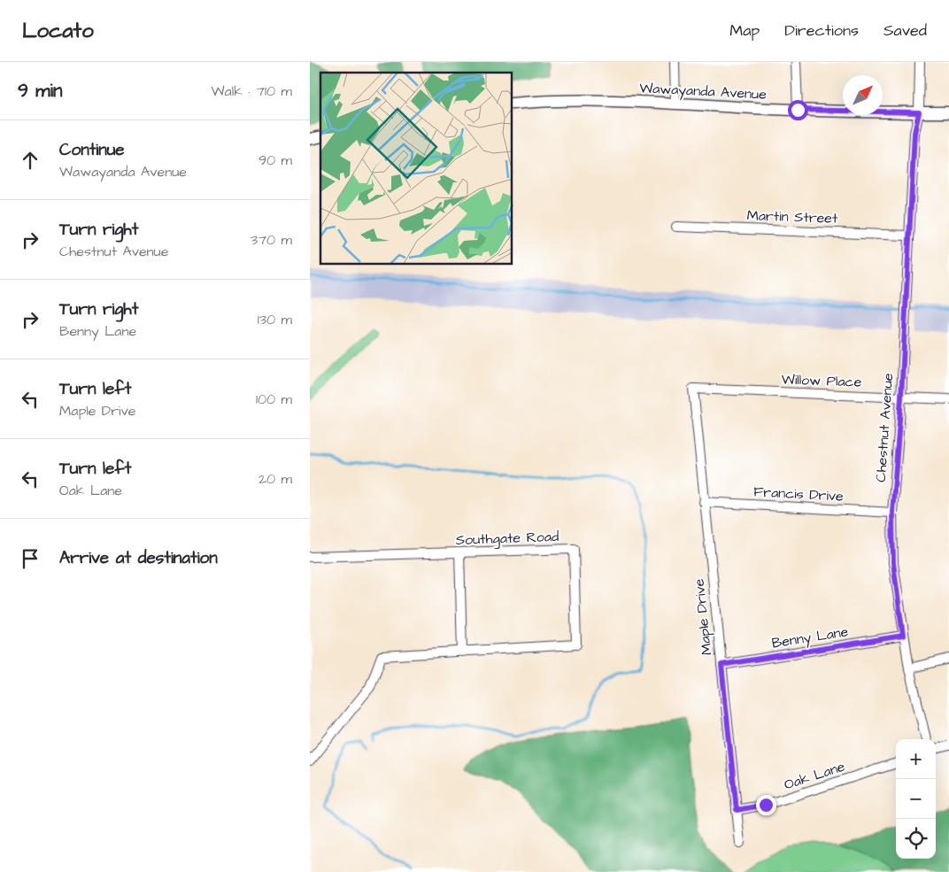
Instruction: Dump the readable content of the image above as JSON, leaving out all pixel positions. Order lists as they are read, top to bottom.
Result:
{
  "streets": {
    "street": [
      "Wawayanda Avenue",
      "Martin Street",
      "Willow Place",
      "Chestnut Avenue",
      "Francis Drive",
      "Southgate Road",
      "Maple Drive",
      "Benny Lane",
      "Oak Lane"
    ]
  },
  "crossings": [
    ["Wawayanda Avenue", "Chestnut Avenue"],
    ["Martin Street", "Chestnut Avenue"],
    ["Willow Place", "Chestnut Avenue"],
    ["Willow Place", "Maple Drive"],
    ["Chestnut Avenue", "Francis Drive"],
    ["Chestnut Avenue", "Benny Lane"],
    ["Francis Drive", "Maple Drive"],
    ["Maple Drive", "Benny Lane"],
    ["Maple Drive", "Oak Lane"]
  ],
  "north": "top right",
  "page": {
    "header": "Locato",
    "nav": ["Map", "Directions", "Saved"],
    "heading": ["9 min", "Walk · 710 m"],
    "list": [
      ["Continue", "Wawayanda Avenue", "90 m"],
      ["Turn right", "Chestnut Avenue", "370 m"],
      ["Turn right", "Benny Lane", "130 m"],
      ["Turn left", "Maple Drive", "100 m"],
      ["Turn left", "Oak Lane", "20 m"],
      "Arrive at destination"
    ],
    "map_buttons": ["+", "−"]
  }
}
